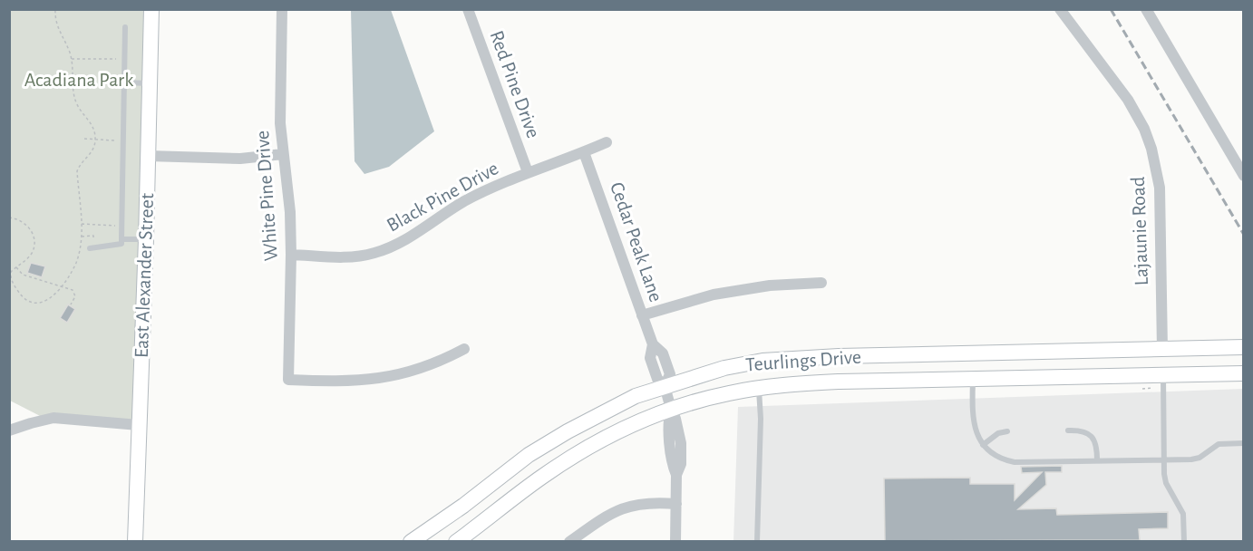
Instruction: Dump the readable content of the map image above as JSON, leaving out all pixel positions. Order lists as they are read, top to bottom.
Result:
{
  "streets": {
    "street": [
      "Red Pine Drive",
      "White Pine Drive",
      "Black Pine Drive",
      "Lajaunie Road",
      "Cedar Peak Lane",
      "East Alexander Street",
      "Teurlings Drive"
    ]
  },
  "crossings": [
    ["Red Pine Drive", "Black Pine Drive"],
    ["White Pine Drive", "Black Pine Drive"],
    ["Black Pine Drive", "Cedar Peak Lane"],
    ["Lajaunie Road", "Teurlings Drive"],
    ["Cedar Peak Lane", "Teurlings Drive"]
  ],
  "parks": ["Acadiana Park"]
}
